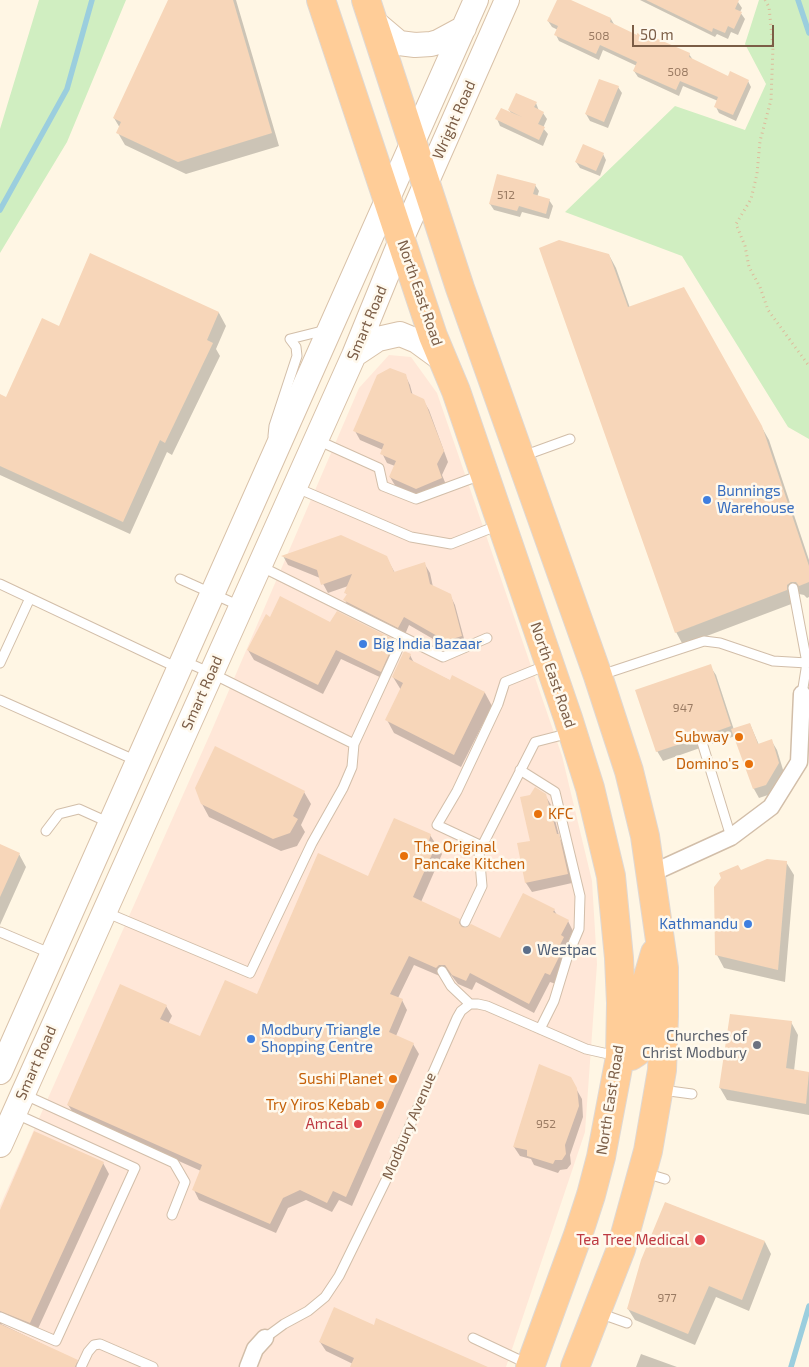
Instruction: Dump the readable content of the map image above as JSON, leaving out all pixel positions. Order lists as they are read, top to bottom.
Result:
{
  "streets": {
    "highway": ["North East Road"],
    "main road": ["Wright Road", "Smart Road"],
    "street": ["Modbury Avenue"]
  },
  "crossings": [
    ["Wright Road", "North East Road"],
    ["Wright Road", "Smart Road"],
    ["North East Road", "Smart Road"]
  ],
  "places": [
    "Bunnings Warehouse",
    "Big India Bazaar",
    "Subway",
    "Domino's",
    "KFC",
    "The Original Pancake Kitchen",
    "Kathmandu",
    "Westpac",
    "Modbury Triangle Shopping Centre",
    "Churches of Christ Modbury",
    "Sushi Planet",
    "Try Yiros Kebab",
    "Amcal",
    "Tea Tree Medical"
  ],
  "house_numbers": [
    "508",
    "508",
    "512",
    "947",
    "952",
    "977"
  ],
  "scale_bar": "50 m"
}
